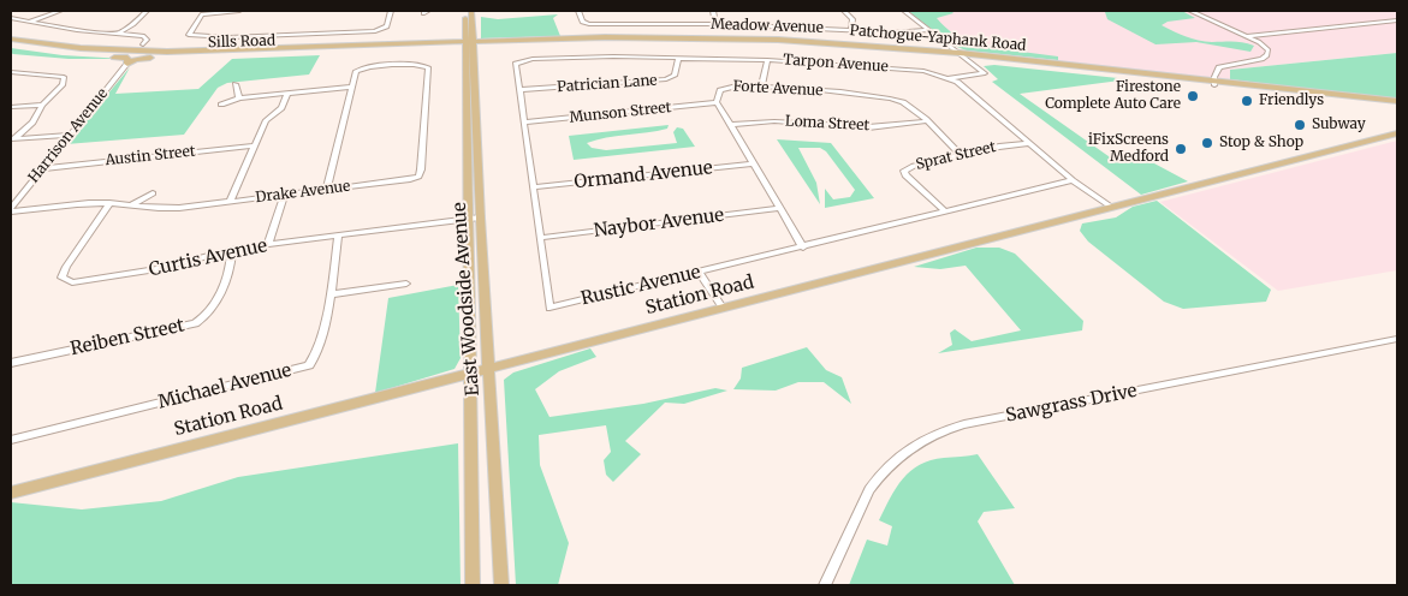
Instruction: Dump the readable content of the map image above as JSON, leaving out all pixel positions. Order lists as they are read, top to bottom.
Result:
{
  "streets": {
    "main road": [
      "Patchogue-Yaphank Road",
      "Sills Road",
      "Station Road",
      "East Woodside Avenue"
    ],
    "street": [
      "Meadow Avenue",
      "Tarpon Avenue",
      "Patrician Lane",
      "Forte Avenue",
      "Munson Street",
      "Loma Street",
      "Harrison Avenue",
      "Austin Street",
      "Sprat Street",
      "Ormand Avenue",
      "Drake Avenue",
      "Naybor Avenue",
      "Curtis Avenue",
      "Rustic Avenue",
      "Reiben Street",
      "Michael Avenue",
      "Sawgrass Drive"
    ]
  },
  "crossings": [
    ["Patchogue-Yaphank Road", "Sills Road"],
    ["Patchogue-Yaphank Road", "East Woodside Avenue"],
    ["Sills Road", "East Woodside Avenue"],
    ["Tarpon Avenue", "Patrician Lane"],
    ["Tarpon Avenue", "Sprat Street"],
    ["Tarpon Avenue", "Rustic Avenue"],
    ["Tarpon Avenue", "Station Road"],
    ["Patrician Lane", "Rustic Avenue"],
    ["Forte Avenue", "Munson Street"],
    ["Forte Avenue", "Loma Street"],
    ["Forte Avenue", "Sprat Street"],
    ["Forte Avenue", "Ormand Avenue"],
    ["Forte Avenue", "Naybor Avenue"],
    ["Forte Avenue", "Rustic Avenue"],
    ["Munson Street", "Rustic Avenue"],
    ["Harrison Avenue", "Austin Street"],
    ["Harrison Avenue", "Drake Avenue"],
    ["Sprat Street", "Rustic Avenue"],
    ["Ormand Avenue", "Rustic Avenue"],
    ["Drake Avenue", "Curtis Avenue"],
    ["Naybor Avenue", "Rustic Avenue"],
    ["Curtis Avenue", "East Woodside Avenue"],
    ["Curtis Avenue", "Reiben Street"],
    ["Curtis Avenue", "Michael Avenue"],
    ["Station Road", "East Woodside Avenue"]
  ],
  "places": [
    "Firestone Complete Auto Care",
    "Friendlys",
    "Subway",
    "Stop & Shop",
    "iFixScreens Medford"
  ]
}
